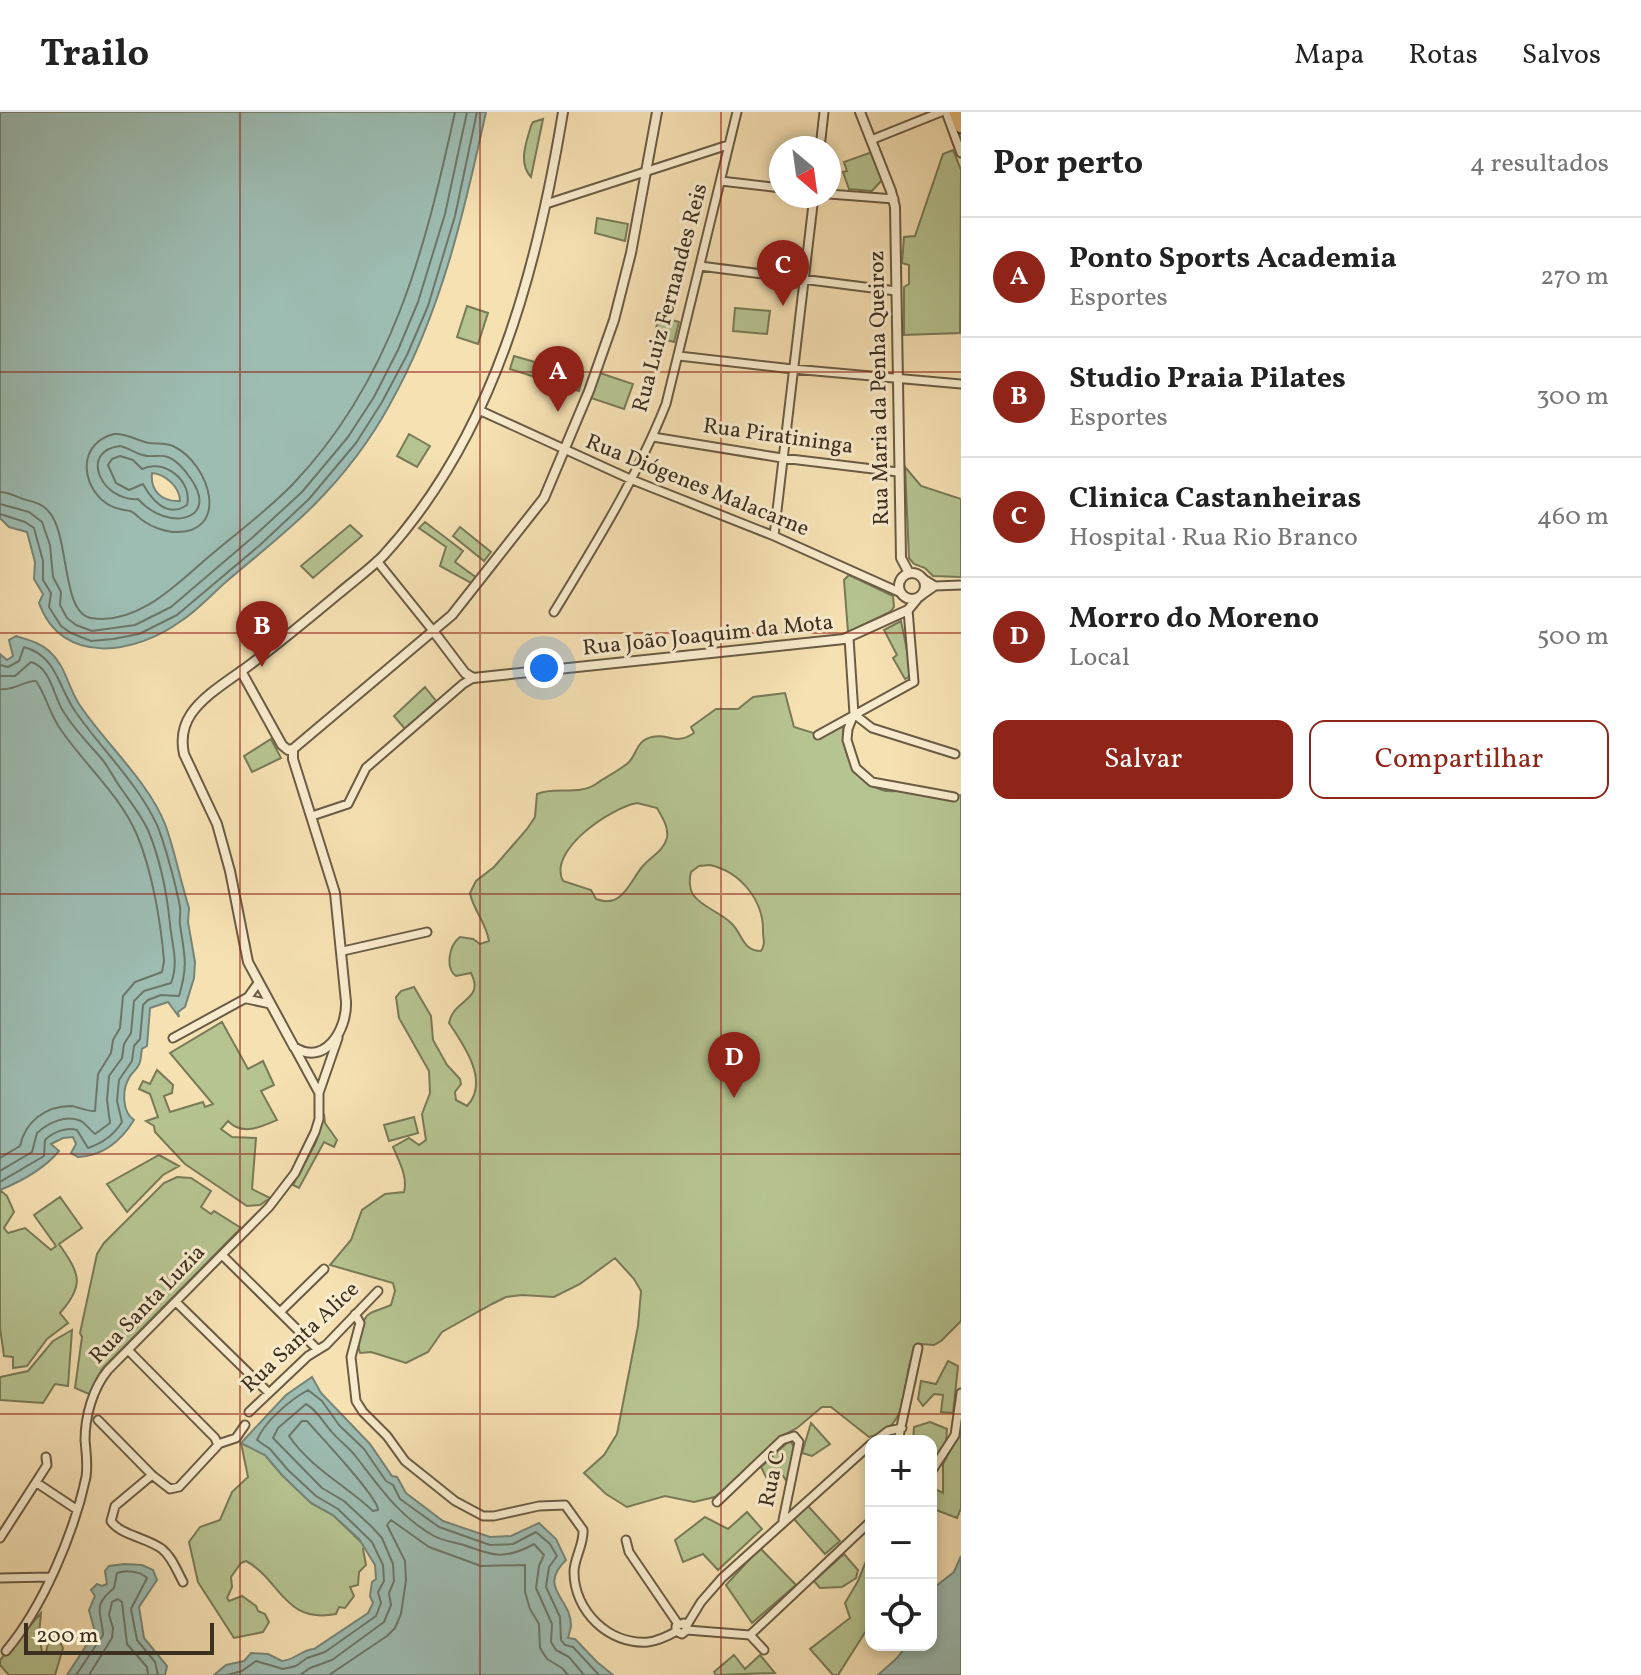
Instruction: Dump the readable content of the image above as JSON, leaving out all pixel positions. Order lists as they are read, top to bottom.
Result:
{
  "streets": {
    "street": [
      "Rua Luiz Fernandes Reis",
      "Rua Maria da Penha Queiroz",
      "Rua Piratininga",
      "Rua Diógenes Malacarne",
      "Rua João Joaquim da Mota",
      "Rua Santa Luzia",
      "Rua Santa Alice",
      "Rua C"
    ]
  },
  "crossings": [
    ["Rua Luiz Fernandes Reis", "Rua Piratininga"],
    ["Rua Luiz Fernandes Reis", "Rua Diógenes Malacarne"],
    ["Rua Maria da Penha Queiroz", "Rua Piratininga"],
    ["Rua Maria da Penha Queiroz", "Rua Diógenes Malacarne"]
  ],
  "scale_bar": "200 m",
  "north": "bottom right",
  "page": {
    "header": "Trailo",
    "nav": ["Mapa", "Rotas", "Salvos"],
    "heading": ["Por perto", "4 resultados"],
    "list": [
      {
        "mark": "A",
        "name": "Ponto Sports Academia",
        "note": "Esportes",
        "value": "270 m"
      },
      {
        "mark": "B",
        "name": "Studio Praia Pilates",
        "note": "Esportes",
        "value": "300 m"
      },
      {
        "mark": "C",
        "name": "Clinica Castanheiras",
        "note": "Hospital · Rua Rio Branco",
        "value": "460 m"
      },
      {
        "mark": "D",
        "name": "Morro do Moreno",
        "note": "Local",
        "value": "500 m"
      }
    ],
    "pins": [
      "C",
      "A",
      "B",
      "D"
    ],
    "buttons": ["Salvar", "Compartilhar"],
    "map_buttons": ["+", "−"],
    "scale": "200 m"
  }
}
